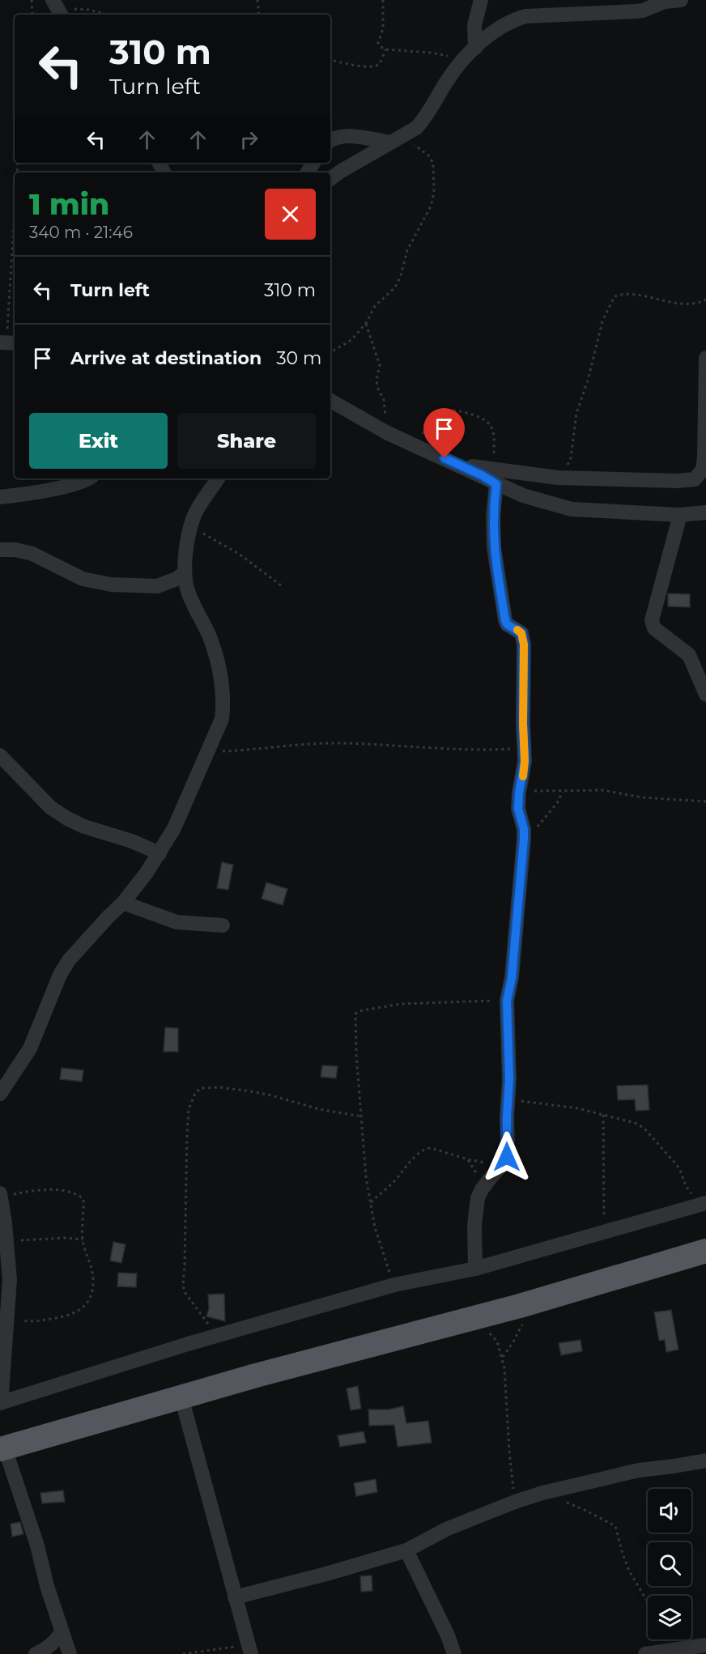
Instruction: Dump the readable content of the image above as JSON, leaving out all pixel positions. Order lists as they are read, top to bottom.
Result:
{
  "page": {
    "turn": ["310 m", "Turn left"],
    "heading": ["1 min", "340 m · 21:46"],
    "list": [
      {
        "name": "Turn left",
        "value": "310 m"
      },
      {
        "name": "Arrive at destination",
        "value": "30 m"
      }
    ],
    "buttons": ["Exit", "Share"]
  }
}
